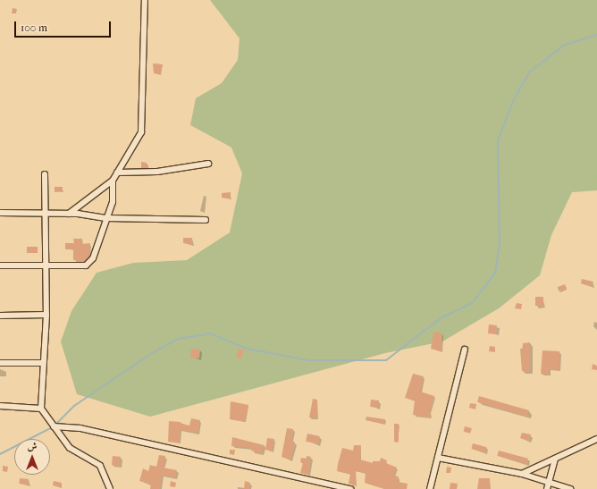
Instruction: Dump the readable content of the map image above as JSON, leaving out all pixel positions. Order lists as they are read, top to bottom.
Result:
{
  "scale_bar": "100 m",
  "north": "top"
}
